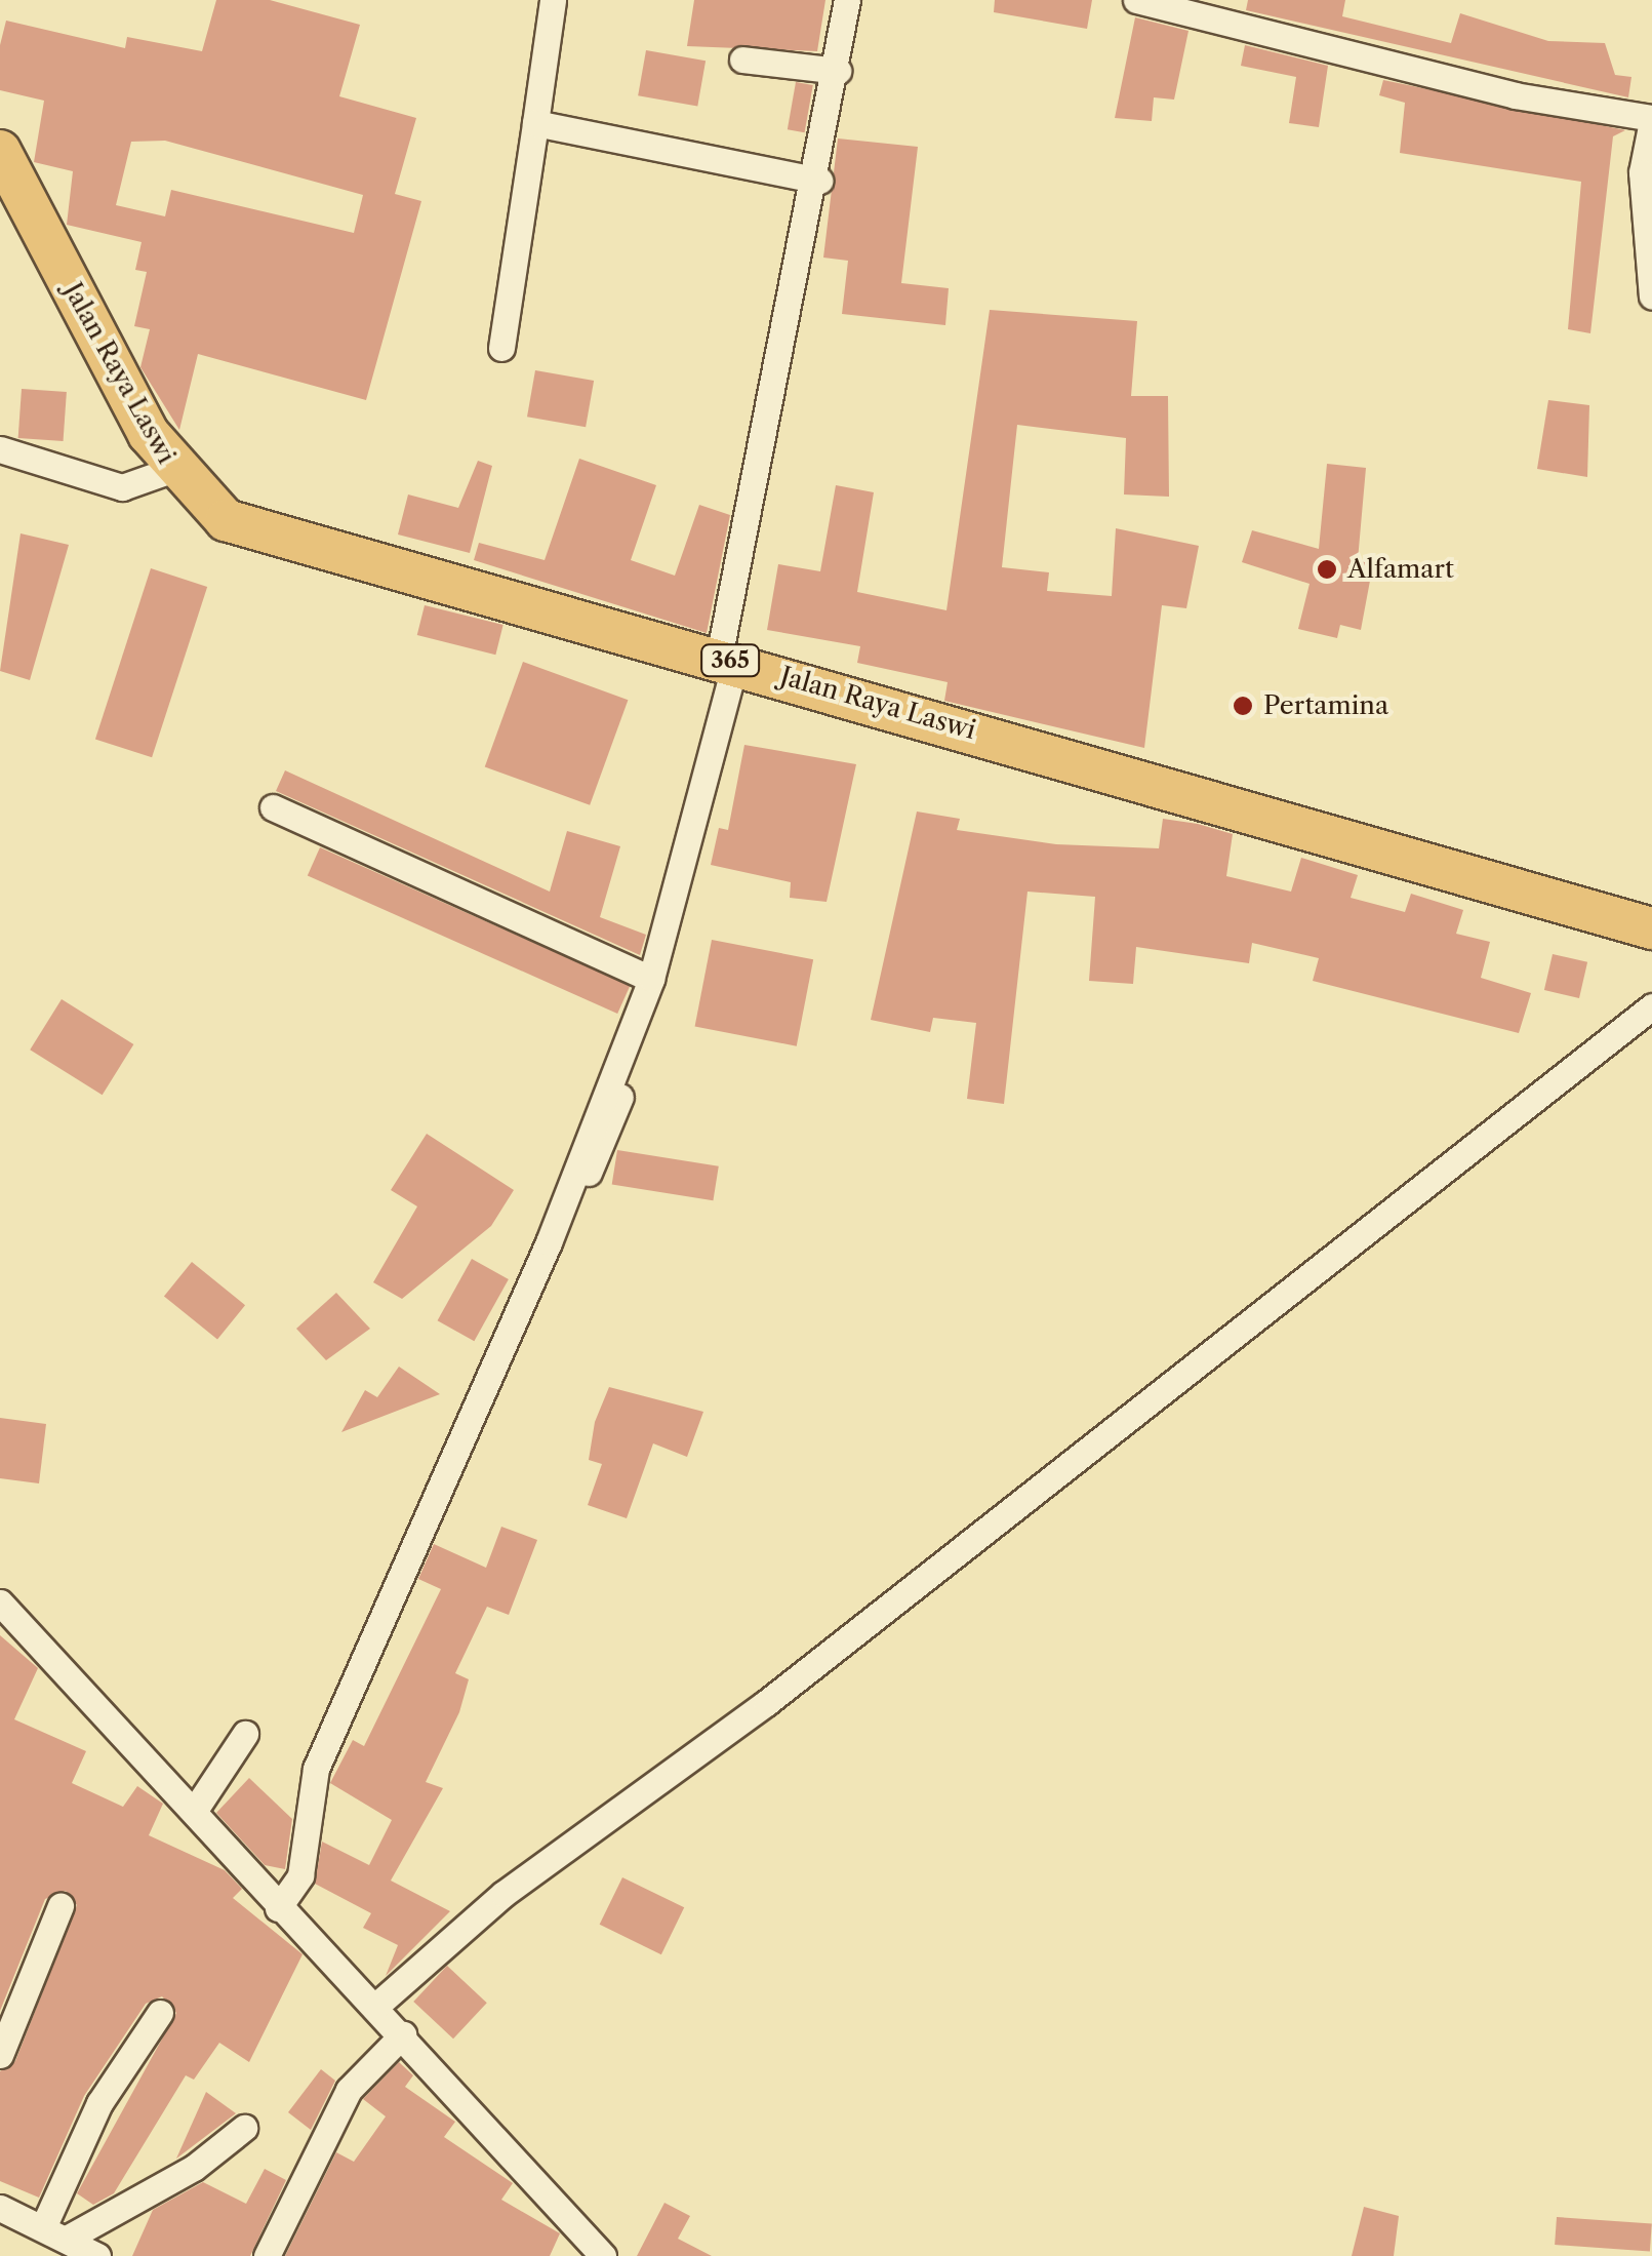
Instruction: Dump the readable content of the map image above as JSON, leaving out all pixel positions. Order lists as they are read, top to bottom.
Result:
{
  "streets": {
    "main road": ["Jalan Raya Laswi", "365"]
  },
  "places": ["Alfamart", "Pertamina"]
}
